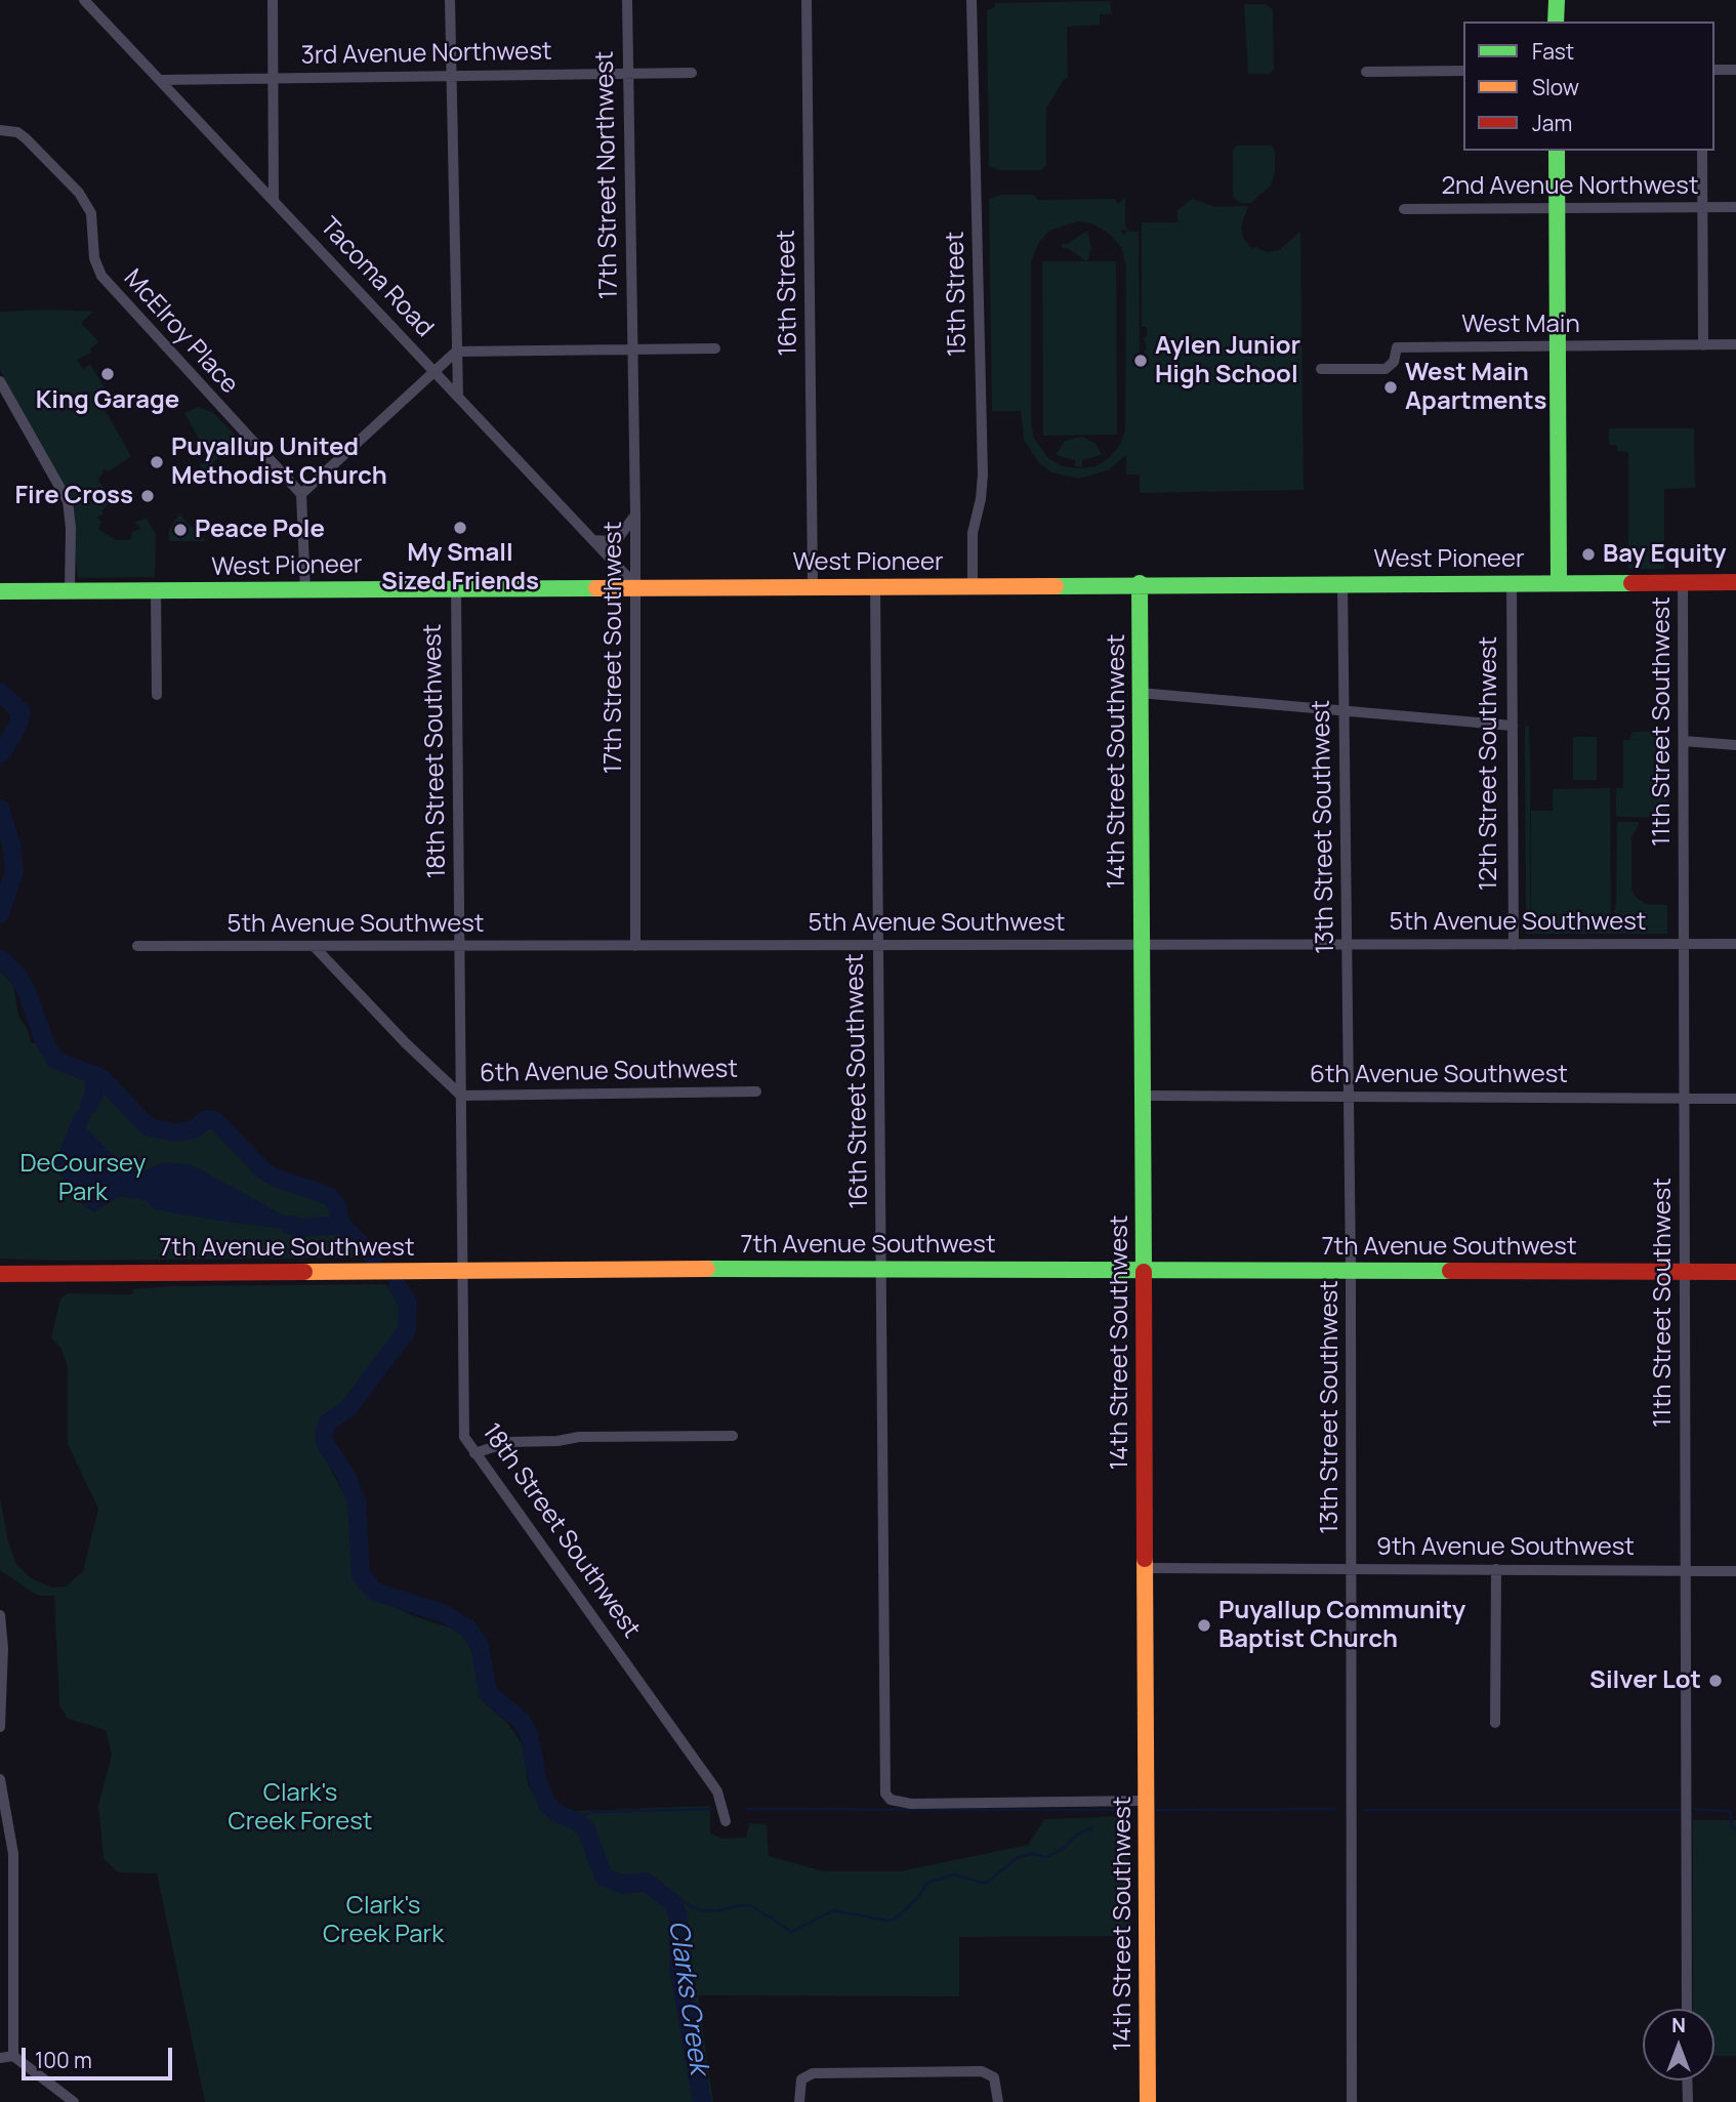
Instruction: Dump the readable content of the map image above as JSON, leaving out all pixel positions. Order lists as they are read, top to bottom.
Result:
{
  "streets": {
    "street": [
      "3rd Avenue Northwest",
      "17th Street Northwest",
      "2nd Avenue Northwest",
      "Tacoma Road",
      "16th Street",
      "15th Street",
      "West Main",
      "McElroy Place",
      "West Pioneer",
      "17th Street Southwest",
      "11th Street Southwest",
      "18th Street Southwest",
      "14th Street Southwest",
      "12th Street Southwest",
      "13th Street Southwest",
      "5th Avenue Southwest",
      "6th Avenue Southwest",
      "16th Street Southwest",
      "7th Avenue Southwest",
      "9th Avenue Southwest"
    ]
  },
  "crossings": [
    ["3rd Avenue Northwest", "17th Street Northwest"],
    ["3rd Avenue Northwest", "Tacoma Road"],
    ["17th Street Northwest", "17th Street Southwest"],
    ["Tacoma Road", "West Pioneer"],
    ["Tacoma Road", "17th Street Southwest"],
    ["16th Street", "West Pioneer"],
    ["15th Street", "West Pioneer"],
    ["West Pioneer", "17th Street Southwest"],
    ["West Pioneer", "11th Street Southwest"],
    ["West Pioneer", "18th Street Southwest"],
    ["West Pioneer", "14th Street Southwest"],
    ["West Pioneer", "12th Street Southwest"],
    ["West Pioneer", "13th Street Southwest"],
    ["West Pioneer", "16th Street Southwest"],
    ["17th Street Southwest", "5th Avenue Southwest"],
    ["11th Street Southwest", "5th Avenue Southwest"],
    ["11th Street Southwest", "6th Avenue Southwest"],
    ["11th Street Southwest", "7th Avenue Southwest"],
    ["11th Street Southwest", "9th Avenue Southwest"],
    ["18th Street Southwest", "5th Avenue Southwest"],
    ["18th Street Southwest", "6th Avenue Southwest"],
    ["18th Street Southwest", "7th Avenue Southwest"],
    ["14th Street Southwest", "5th Avenue Southwest"],
    ["14th Street Southwest", "6th Avenue Southwest"],
    ["14th Street Southwest", "16th Street Southwest"],
    ["14th Street Southwest", "7th Avenue Southwest"],
    ["14th Street Southwest", "9th Avenue Southwest"],
    ["12th Street Southwest", "5th Avenue Southwest"],
    ["13th Street Southwest", "5th Avenue Southwest"],
    ["13th Street Southwest", "6th Avenue Southwest"],
    ["13th Street Southwest", "7th Avenue Southwest"],
    ["13th Street Southwest", "9th Avenue Southwest"],
    ["5th Avenue Southwest", "16th Street Southwest"],
    ["16th Street Southwest", "7th Avenue Southwest"]
  ],
  "water": ["Clarks Creek"],
  "parks": ["DeCoursey Park", "Clark's Creek Forest", "Clark's Creek Park"],
  "places": [
    "Aylen Junior High School",
    "King Garage",
    "West Main Apartments",
    "Puyallup United Methodist Church",
    "Fire Cross",
    "My Small Sized Friends",
    "Peace Pole",
    "Bay Equity",
    "Puyallup Community Baptist Church",
    "Silver Lot"
  ],
  "legend": ["Fast", "Slow", "Jam"],
  "scale_bar": "100 m",
  "north": "top"
}
